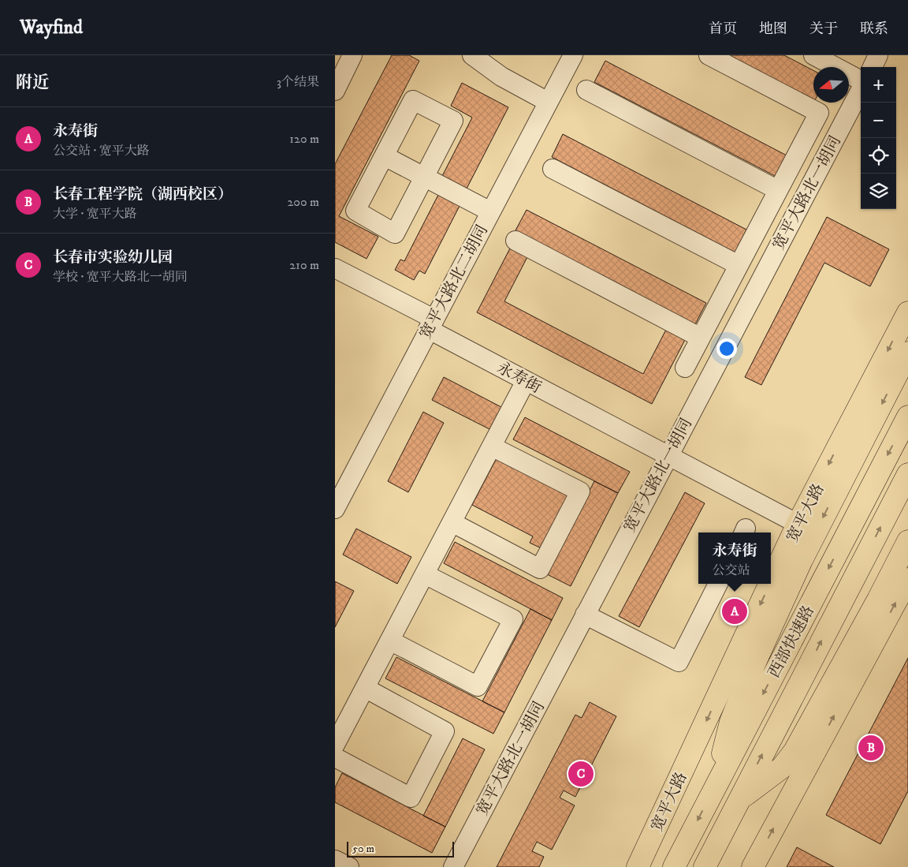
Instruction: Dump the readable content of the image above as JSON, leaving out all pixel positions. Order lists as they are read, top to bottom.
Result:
{
  "streets": {
    "main road": ["宽平大路", "西部快速路"],
    "street": ["宽平大路北一胡同", "宽平大路北二胡同", "永寿街"]
  },
  "crossings": [
    ["宽平大路北一胡同", "永寿街"],
    ["宽平大路北二胡同", "永寿街"],
    ["永寿街", "宽平大路"]
  ],
  "scale_bar": "50 m",
  "north": "left",
  "page": {
    "header": "Wayfind",
    "nav": [
      "首页",
      "地图",
      "关于",
      "联系"
    ],
    "heading": ["附近", "3个结果"],
    "map_buttons": ["+", "−"],
    "list": [
      {
        "mark": "A",
        "name": "永寿街",
        "note": "公交站 · 宽平大路",
        "value": "120 m"
      },
      {
        "mark": "B",
        "name": "长春工程学院（湖西校区）",
        "note": "大学 · 宽平大路",
        "value": "200 m"
      },
      {
        "mark": "C",
        "name": "长春市实验幼儿园",
        "note": "学校 · 宽平大路北一胡同",
        "value": "210 m"
      }
    ],
    "popup": ["永寿街", "公交站"],
    "pins": ["A", "B", "C"],
    "scale": "50 m"
  }
}
